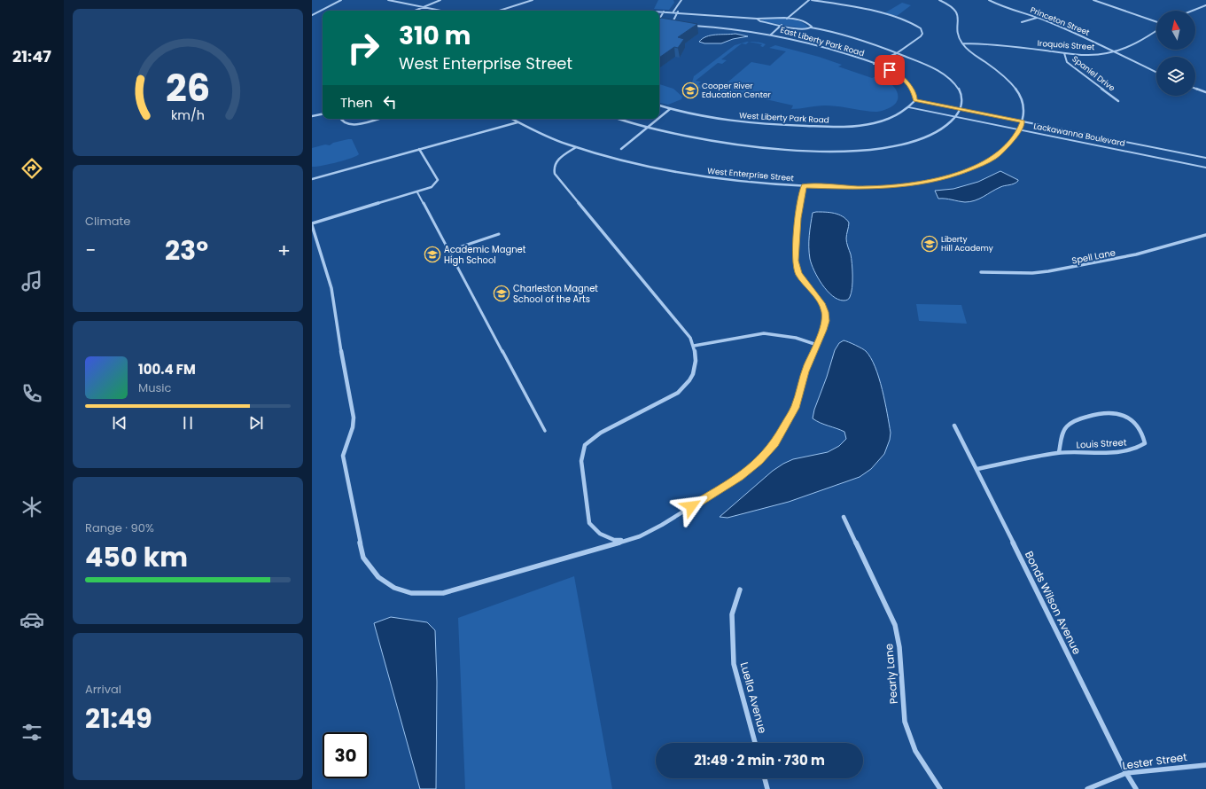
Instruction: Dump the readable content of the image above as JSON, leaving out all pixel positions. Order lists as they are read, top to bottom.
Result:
{
  "streets": {
    "street": [
      "Princeton Street",
      "East Liberty Park Road",
      "Iroquois Street",
      "Spaniel Drive",
      "West Liberty Park Road",
      "Lackawanna Boulevard",
      "West Enterprise Street",
      "Spell Lane",
      "Louis Street",
      "Bonds Wilson Avenue",
      "Pearly Lane",
      "Luella Avenue",
      "Lester Street"
    ]
  },
  "crossings": [
    ["Princeton Street", "Iroquois Street"],
    ["East Liberty Park Road", "Lackawanna Boulevard"],
    ["Iroquois Street", "Spaniel Drive"],
    ["Iroquois Street", "West Enterprise Street"],
    ["West Liberty Park Road", "Lackawanna Boulevard"],
    ["Lackawanna Boulevard", "West Enterprise Street"],
    ["Louis Street", "Bonds Wilson Avenue"],
    ["Bonds Wilson Avenue", "Lester Street"]
  ],
  "places": {
    "school or university": [
      "Cooper River Education Center",
      "Liberty Hill Academy",
      "Academic Magnet High School",
      "Charleston Magnet School of the Arts"
    ]
  },
  "north": "top",
  "page": {
    "tabs": "21:47",
    "turn": ["310 m", "West Enterprise Street"],
    "then": "Then",
    "tile": [
      "Climate",
      ["Range · 90%", "450 km"],
      ["Arrival", "21:49"]
    ],
    "heat": ["−", "23°", "+"],
    "song": ["100.4 FM", "Music"],
    "limit": "30",
    "trip": "21:49 · 2 min · 730 m",
    "gauge": ["26", "km/h"]
  }
}
